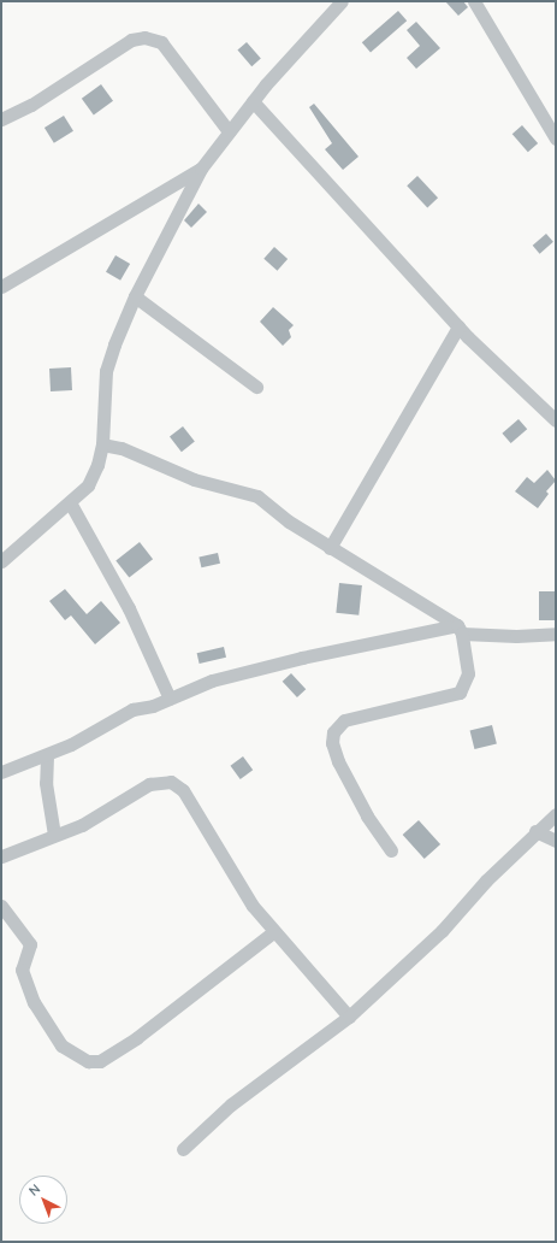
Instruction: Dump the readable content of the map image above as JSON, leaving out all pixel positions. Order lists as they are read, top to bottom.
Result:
{
  "north": "top left"
}
